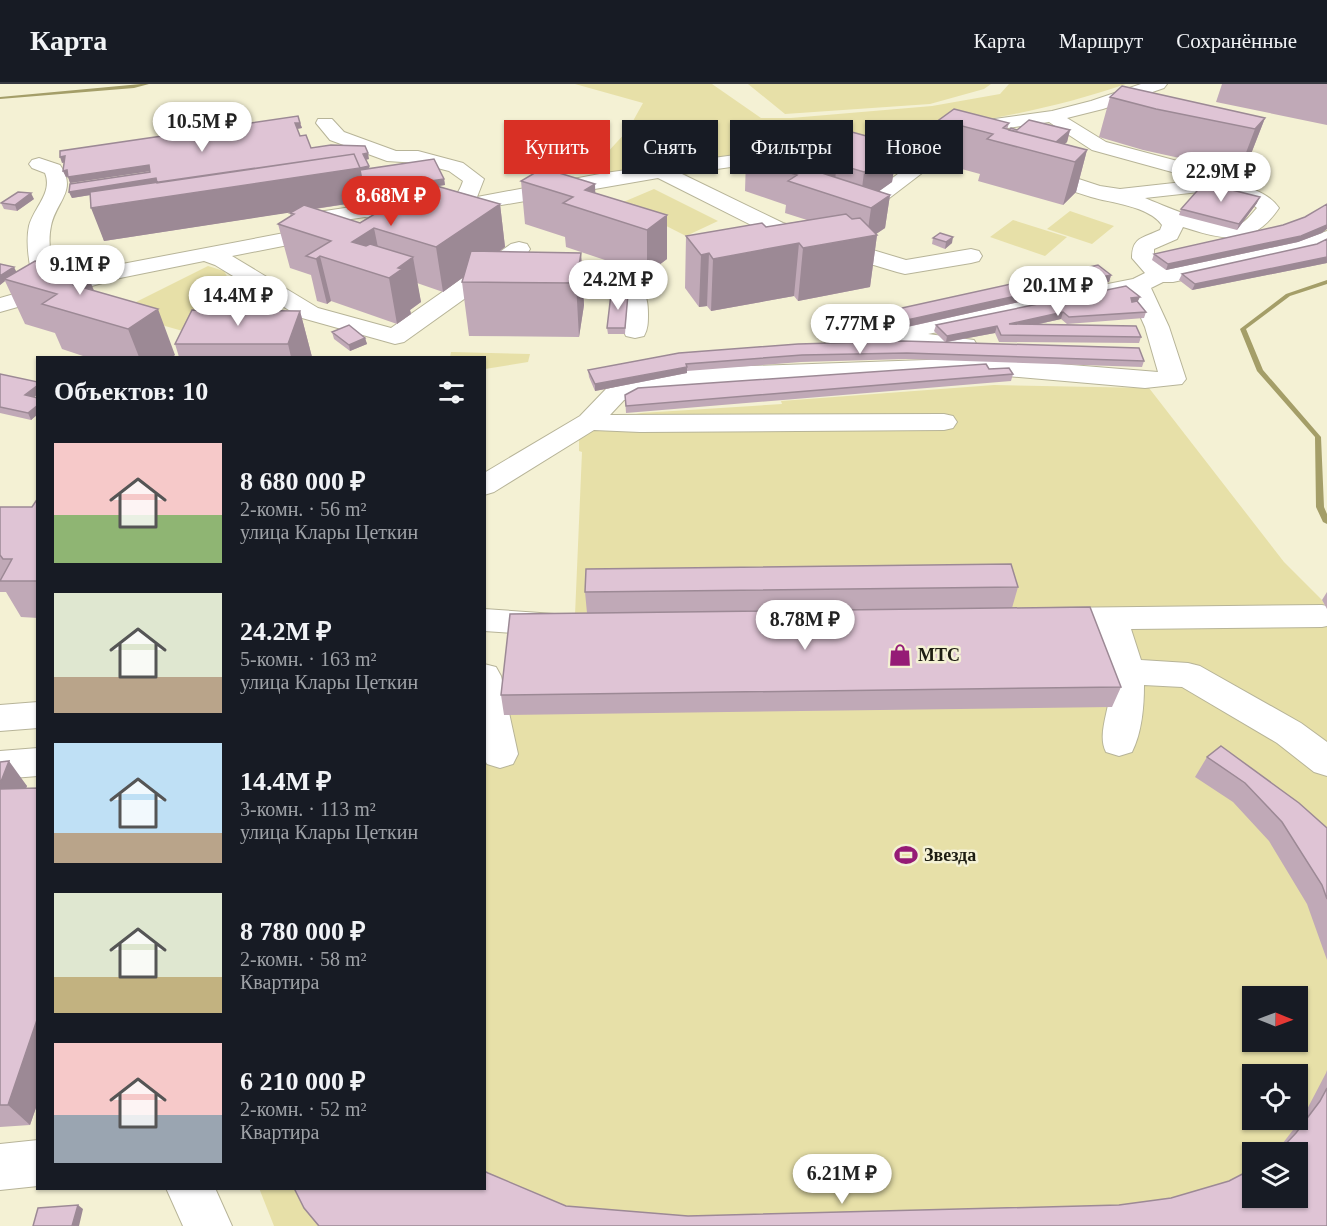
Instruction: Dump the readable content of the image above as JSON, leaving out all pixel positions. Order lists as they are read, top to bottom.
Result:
{
  "places": {
    "shop": ["МТС"],
    "sports": ["Звезда"]
  },
  "north": "right",
  "page": {
    "header": "Карта",
    "nav": ["Карта", "Маршрут", "Сохранённые"],
    "price": [
      "10.5M ₽",
      "22.9M ₽",
      "8.68M ₽",
      "9.1M ₽",
      "24.2M ₽",
      "20.1M ₽",
      "14.4M ₽",
      "7.77M ₽",
      "8.78M ₽",
      "6.21M ₽"
    ],
    "chip": [
      "Купить",
      "Снять",
      "Фильтры",
      "Новое"
    ],
    "heading": "Объектов: 10",
    "list": [
      {
        "name": "8 680 000 ₽",
        "note": "2-комн. · 56 m² · улица Клары Цеткин"
      },
      {
        "name": "24.2M ₽",
        "note": "5-комн. · 163 m² · улица Клары Цеткин"
      },
      {
        "name": "14.4M ₽",
        "note": "3-комн. · 113 m² · улица Клары Цеткин"
      },
      {
        "name": "8 780 000 ₽",
        "note": "2-комн. · 58 m² · Квартира"
      },
      {
        "name": "6 210 000 ₽",
        "note": "2-комн. · 52 m² · Квартира"
      }
    ]
  }
}
